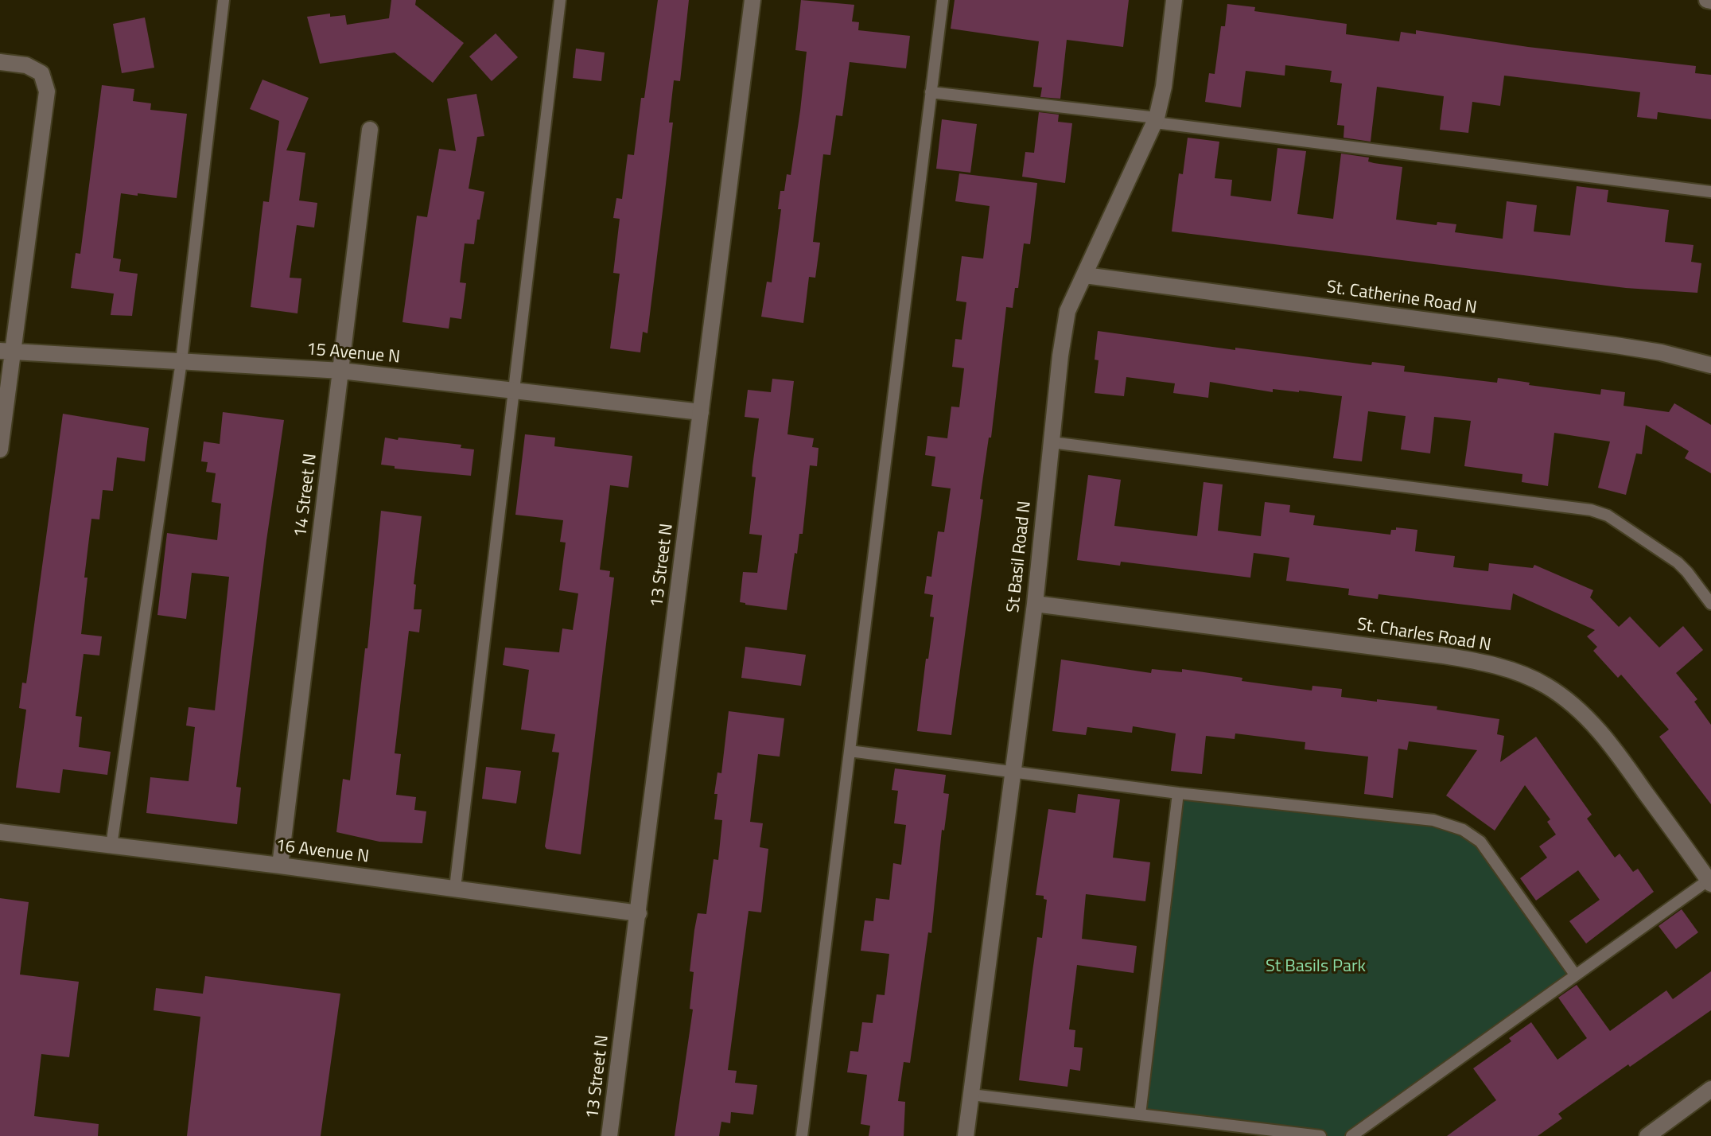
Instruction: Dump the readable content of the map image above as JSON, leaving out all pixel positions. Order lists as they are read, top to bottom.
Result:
{
  "streets": {
    "street": [
      "St. Catherine Road N",
      "15 Avenue N",
      "14 Street N",
      "St Basil Road N",
      "13 Street N",
      "St. Charles Road N",
      "16 Avenue N"
    ]
  },
  "crossings": [
    ["St. Catherine Road N", "St Basil Road N"],
    ["15 Avenue N", "14 Street N"],
    ["15 Avenue N", "13 Street N"],
    ["14 Street N", "16 Avenue N"],
    ["St Basil Road N", "St. Charles Road N"],
    ["13 Street N", "16 Avenue N"]
  ],
  "parks": ["St Basils Park"]
}
